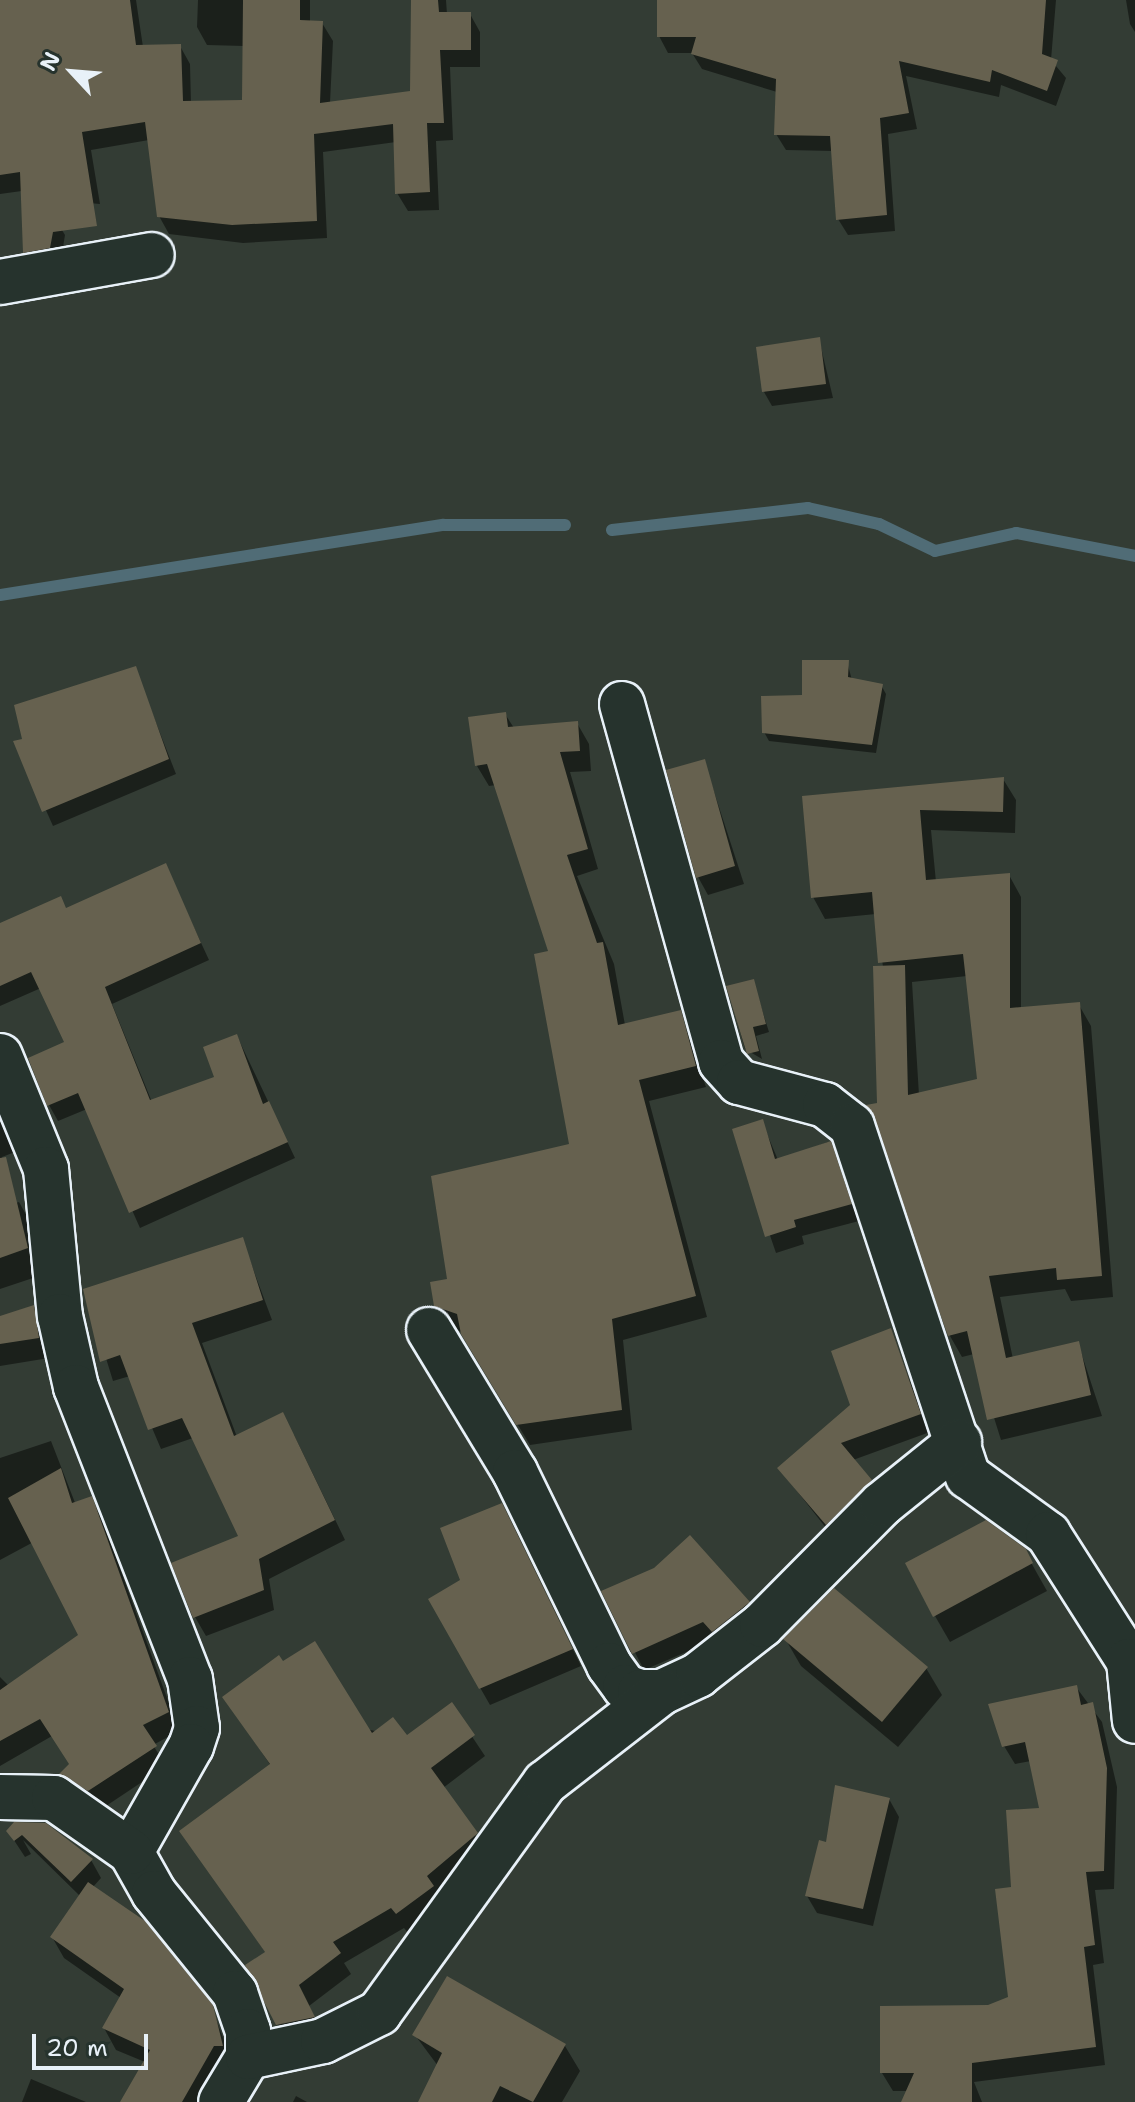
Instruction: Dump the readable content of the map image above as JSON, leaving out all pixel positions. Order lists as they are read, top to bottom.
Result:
{
  "scale_bar": "20 m",
  "north": "top left"
}
